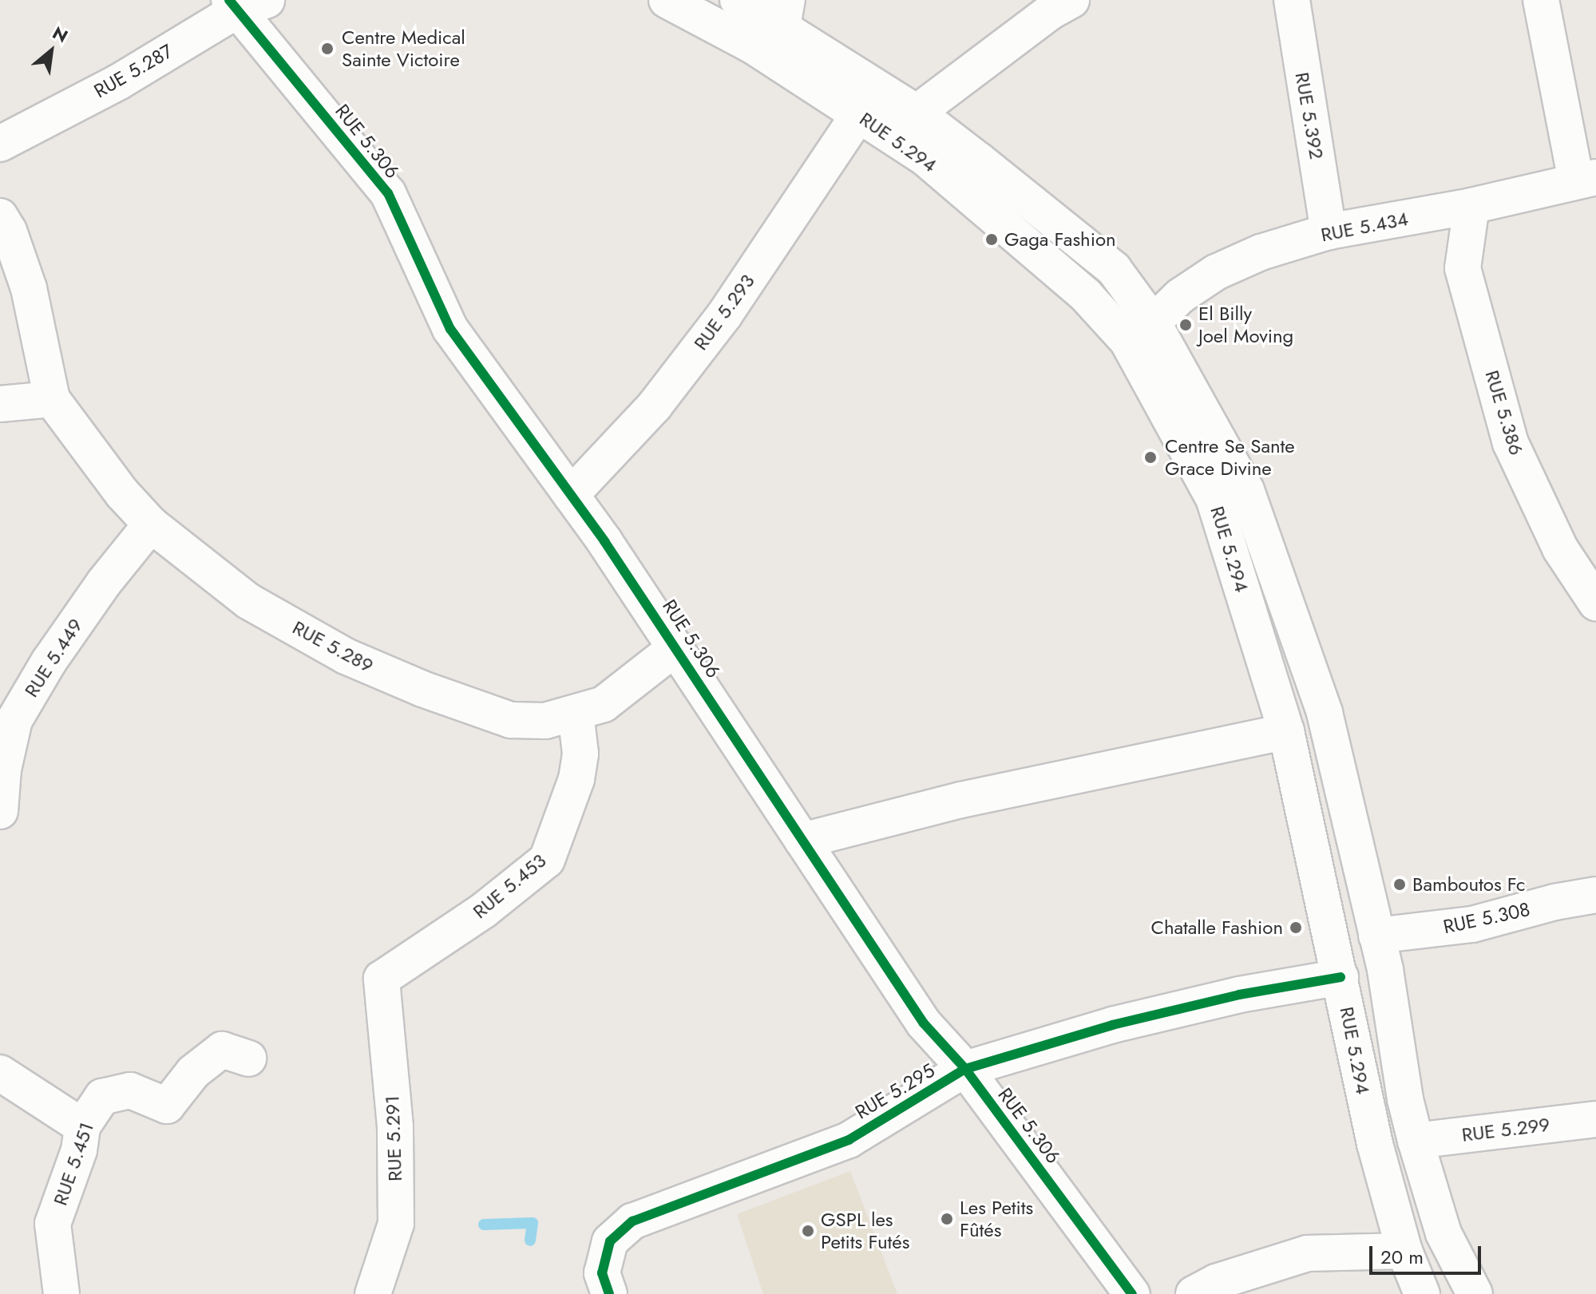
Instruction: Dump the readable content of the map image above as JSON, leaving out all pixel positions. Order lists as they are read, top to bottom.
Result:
{
  "streets": {
    "street": [
      "RUE 5.287",
      "RUE 5.392",
      "RUE 5.306",
      "RUE 5.294",
      "RUE 5.434",
      "RUE 5.293",
      "RUE 5.386",
      "RUE 5.289",
      "RUE 5.449",
      "RUE 5.453",
      "RUE 5.308",
      "RUE 5.295",
      "RUE 5.299",
      "RUE 5.291",
      "RUE 5.451"
    ]
  },
  "crossings": [
    ["RUE 5.287", "RUE 5.306"],
    ["RUE 5.392", "RUE 5.434"],
    ["RUE 5.306", "RUE 5.293"],
    ["RUE 5.306", "RUE 5.289"],
    ["RUE 5.306", "RUE 5.295"],
    ["RUE 5.294", "RUE 5.434"],
    ["RUE 5.294", "RUE 5.293"],
    ["RUE 5.294", "RUE 5.308"],
    ["RUE 5.294", "RUE 5.295"],
    ["RUE 5.294", "RUE 5.299"],
    ["RUE 5.434", "RUE 5.386"],
    ["RUE 5.289", "RUE 5.449"],
    ["RUE 5.289", "RUE 5.453"],
    ["RUE 5.453", "RUE 5.291"]
  ],
  "places": [
    "Centre Medical Sainte Victoire",
    "Gaga Fashion",
    "El Billy Joel Moving",
    "Centre Se Sante Grace Divine",
    "Bamboutos Fc",
    "Chatalle Fashion",
    "Les Petits Fûtés",
    "GSPL les Petits Futés"
  ],
  "scale_bar": "20 m",
  "north": "top right"
}
